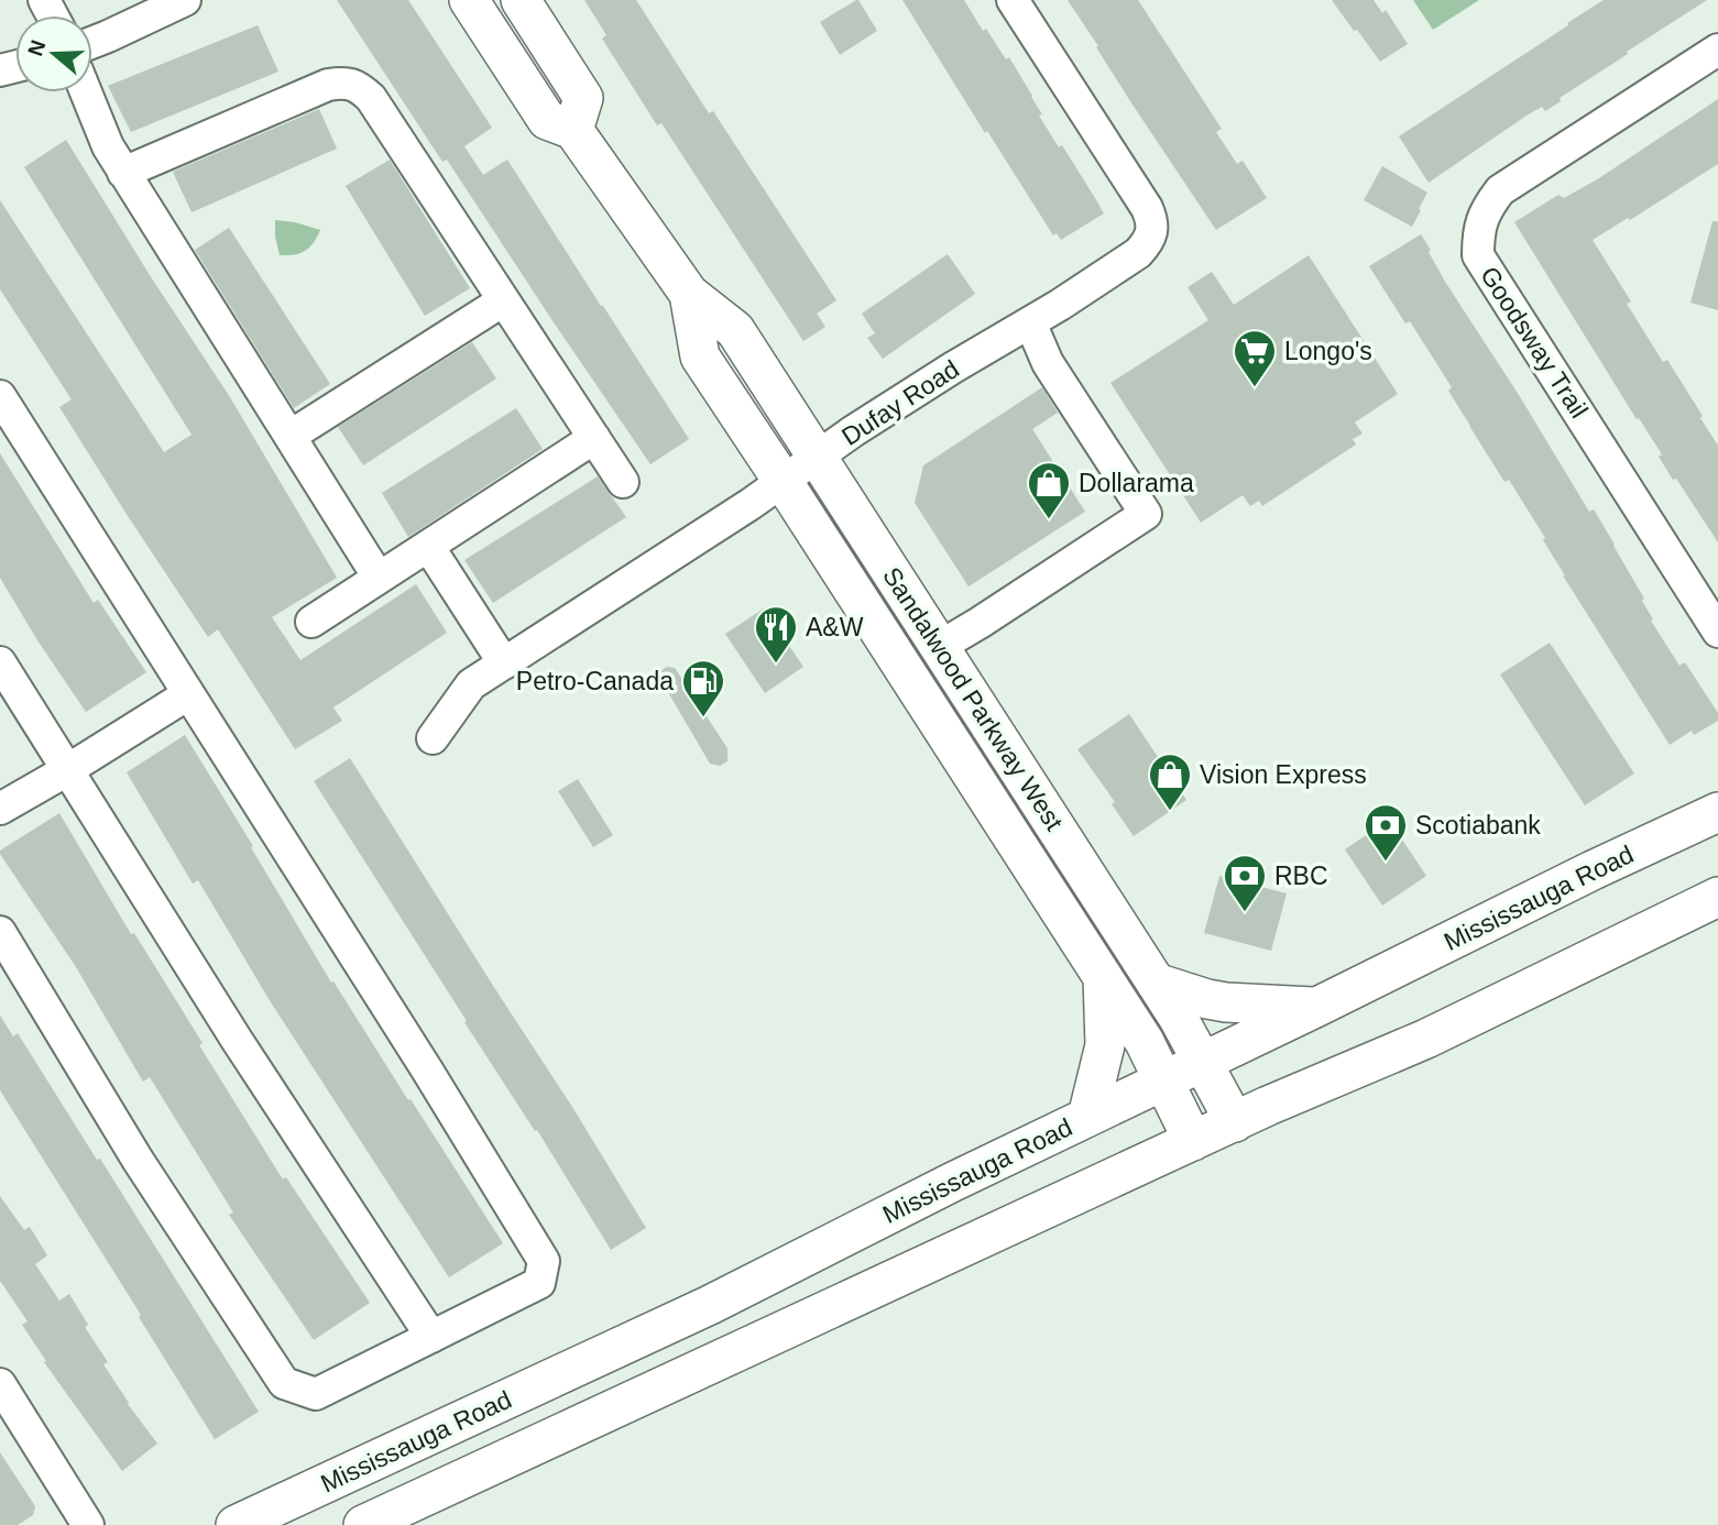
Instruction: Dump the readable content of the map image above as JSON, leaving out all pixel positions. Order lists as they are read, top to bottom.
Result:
{
  "streets": {
    "main road": ["Sandalwood Parkway West", "Mississauga Road"],
    "street": ["Goodsway Trail", "Dufay Road"]
  },
  "crossings": [
    ["Dufay Road", "Sandalwood Parkway West"],
    ["Sandalwood Parkway West", "Mississauga Road"]
  ],
  "places": {
    "supermarket": ["Longo's"],
    "shop": ["Dollarama", "Vision Express"],
    "restaurant": ["A&W"],
    "fuel station": ["Petro-Canada"],
    "bank": ["Scotiabank", "RBC"]
  },
  "north": "left"
}
